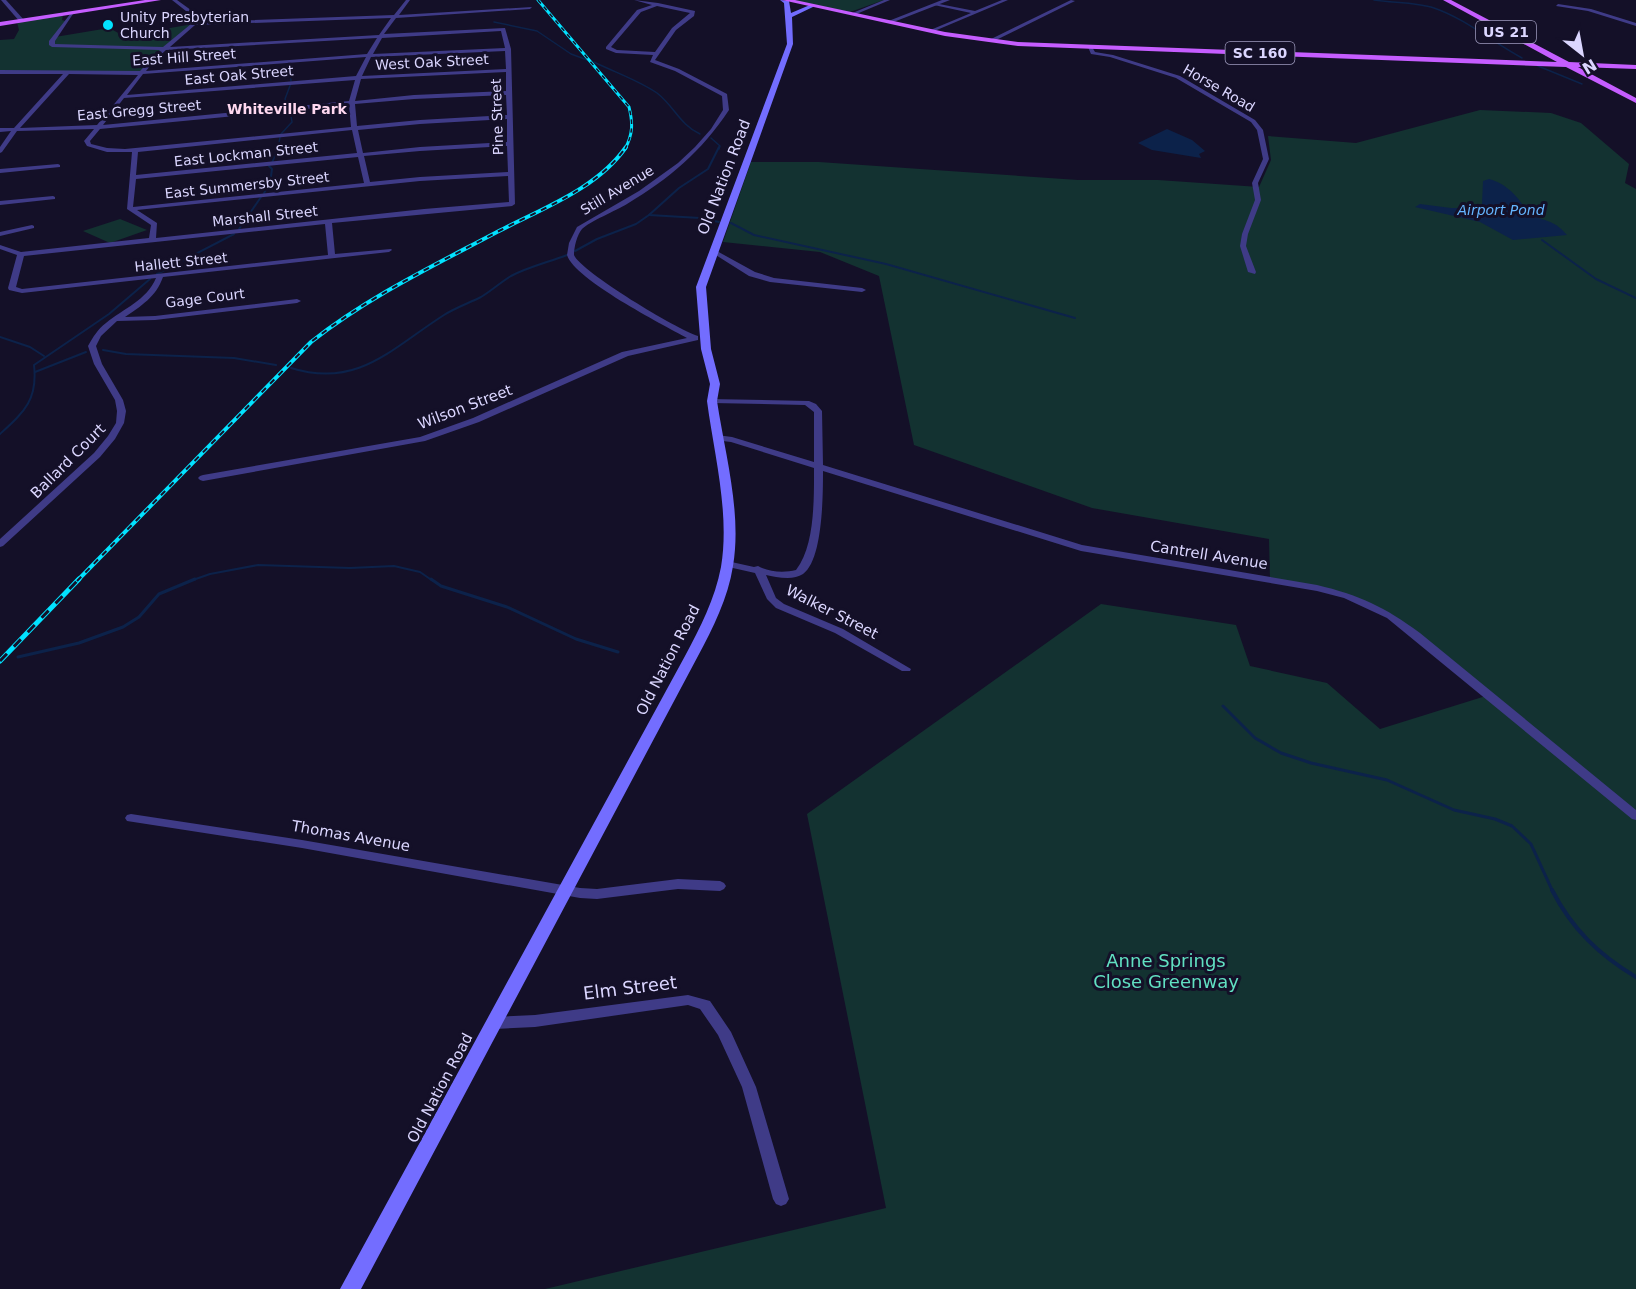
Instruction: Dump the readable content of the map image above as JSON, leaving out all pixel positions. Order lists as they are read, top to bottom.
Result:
{
  "streets": {
    "main road": ["US 21", "SC 160", "Old Nation Road"],
    "street": [
      "East Hill Street",
      "West Oak Street",
      "East Oak Street",
      "Horse Road",
      "East Gregg Street",
      "Pine Street",
      "East Lockman Street",
      "East Summersby Street",
      "Still Avenue",
      "Marshall Street",
      "Hallett Street",
      "Gage Court",
      "Wilson Street",
      "Ballard Court",
      "Cantrell Avenue",
      "Walker Street",
      "Thomas Avenue",
      "Elm Street"
    ]
  },
  "crossings": [
    ["US 21", "SC 160"],
    ["SC 160", "Horse Road"],
    ["SC 160", "Old Nation Road"],
    ["East Hill Street", "Pine Street"],
    ["West Oak Street", "East Oak Street"],
    ["West Oak Street", "Pine Street"],
    ["East Gregg Street", "Pine Street"],
    ["Pine Street", "East Lockman Street"],
    ["Pine Street", "East Summersby Street"],
    ["Pine Street", "Marshall Street"],
    ["Old Nation Road", "Still Avenue"],
    ["Old Nation Road", "Wilson Street"],
    ["Old Nation Road", "Cantrell Avenue"],
    ["Old Nation Road", "Walker Street"],
    ["Old Nation Road", "Thomas Avenue"],
    ["Old Nation Road", "Elm Street"],
    ["Still Avenue", "Wilson Street"],
    ["Marshall Street", "Hallett Street"],
    ["Hallett Street", "Ballard Court"],
    ["Gage Court", "Ballard Court"],
    ["Cantrell Avenue", "Walker Street"]
  ],
  "districts": ["Whiteville Park"],
  "water": ["Airport Pond"],
  "parks": ["Anne Springs Close Greenway"],
  "places": ["Unity Presbyterian Church"],
  "north": "bottom right"
}
